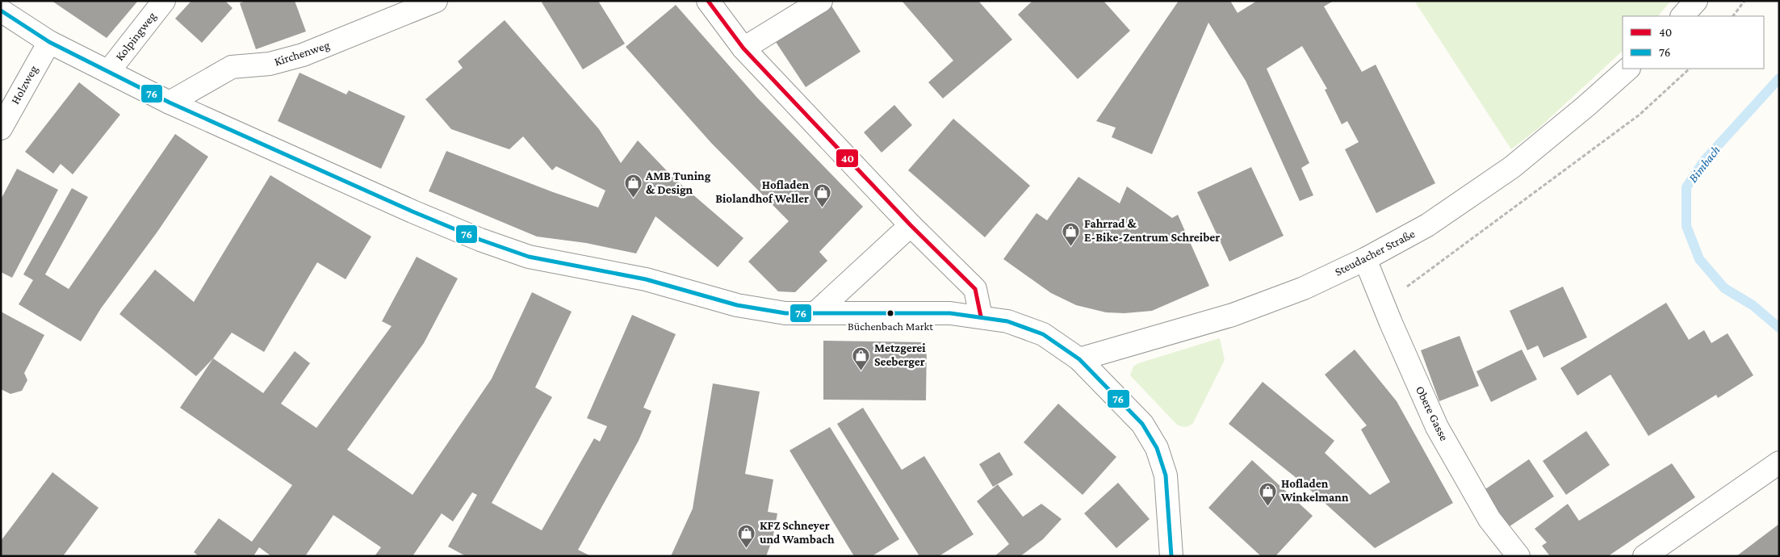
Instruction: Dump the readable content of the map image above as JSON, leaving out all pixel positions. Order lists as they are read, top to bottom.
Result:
{
  "streets": {
    "street": [
      "Kolpingweg",
      "Kirchenweg",
      "Holzweg",
      "Steudacher Straße",
      "Obere Gasse"
    ]
  },
  "crossings": [
    ["Steudacher Straße", "Obere Gasse"]
  ],
  "water": ["Bimbach"],
  "places": {
    "shop": [
      "AMB Tuning & Design",
      "Hofladen Biolandhof Weller",
      "Fahrrad & E-Bike-Zentrum Schreiber",
      "Metzgerei Seeberger",
      "Hofladen Winkelmann",
      "KFZ Schneyer und Wambach"
    ],
    "other": ["Büchenbach Markt"]
  },
  "lines": ["transit line 40", "transit line 76"],
  "legend": ["40", "76"]
}
